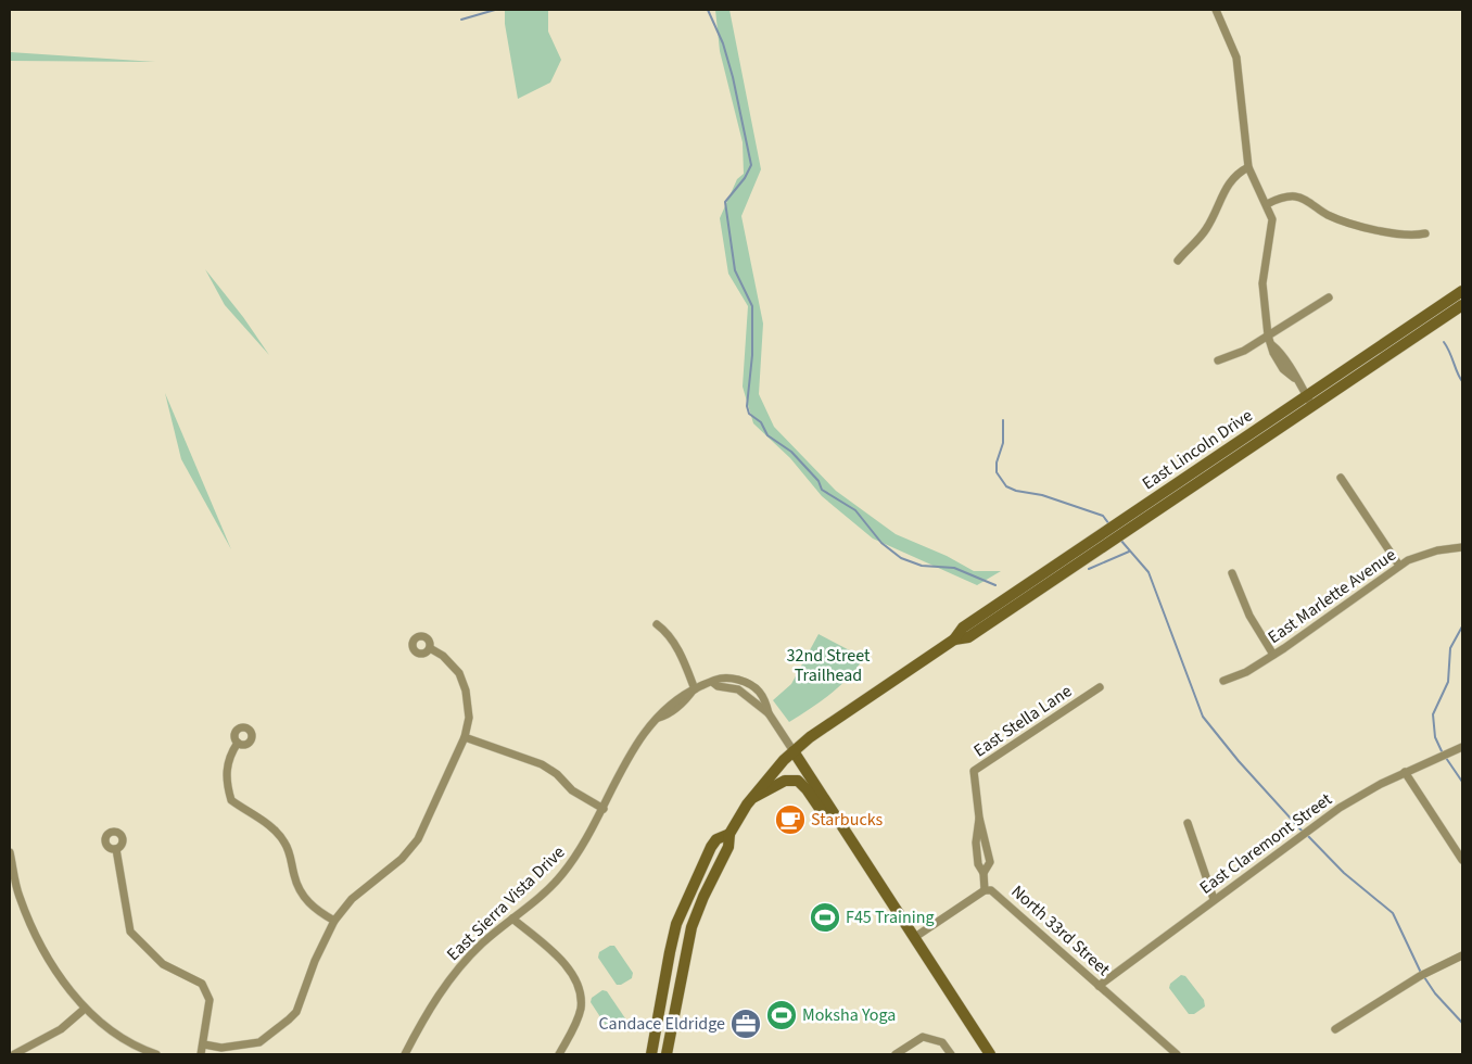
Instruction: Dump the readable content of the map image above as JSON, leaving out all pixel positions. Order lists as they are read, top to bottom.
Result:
{
  "streets": {
    "main road": ["East Lincoln Drive"],
    "street": [
      "East Marlette Avenue",
      "East Stella Lane",
      "East Claremont Street",
      "East Sierra Vista Drive",
      "North 33rd Street"
    ]
  },
  "crossings": [
    ["East Stella Lane", "North 33rd Street"],
    ["East Claremont Street", "North 33rd Street"]
  ],
  "parks": ["32nd Street Trailhead"],
  "places": {
    "cafe": ["Starbucks"],
    "sports": ["F45 Training", "Moksha Yoga"],
    "office": ["Candace Eldridge"]
  }
}
